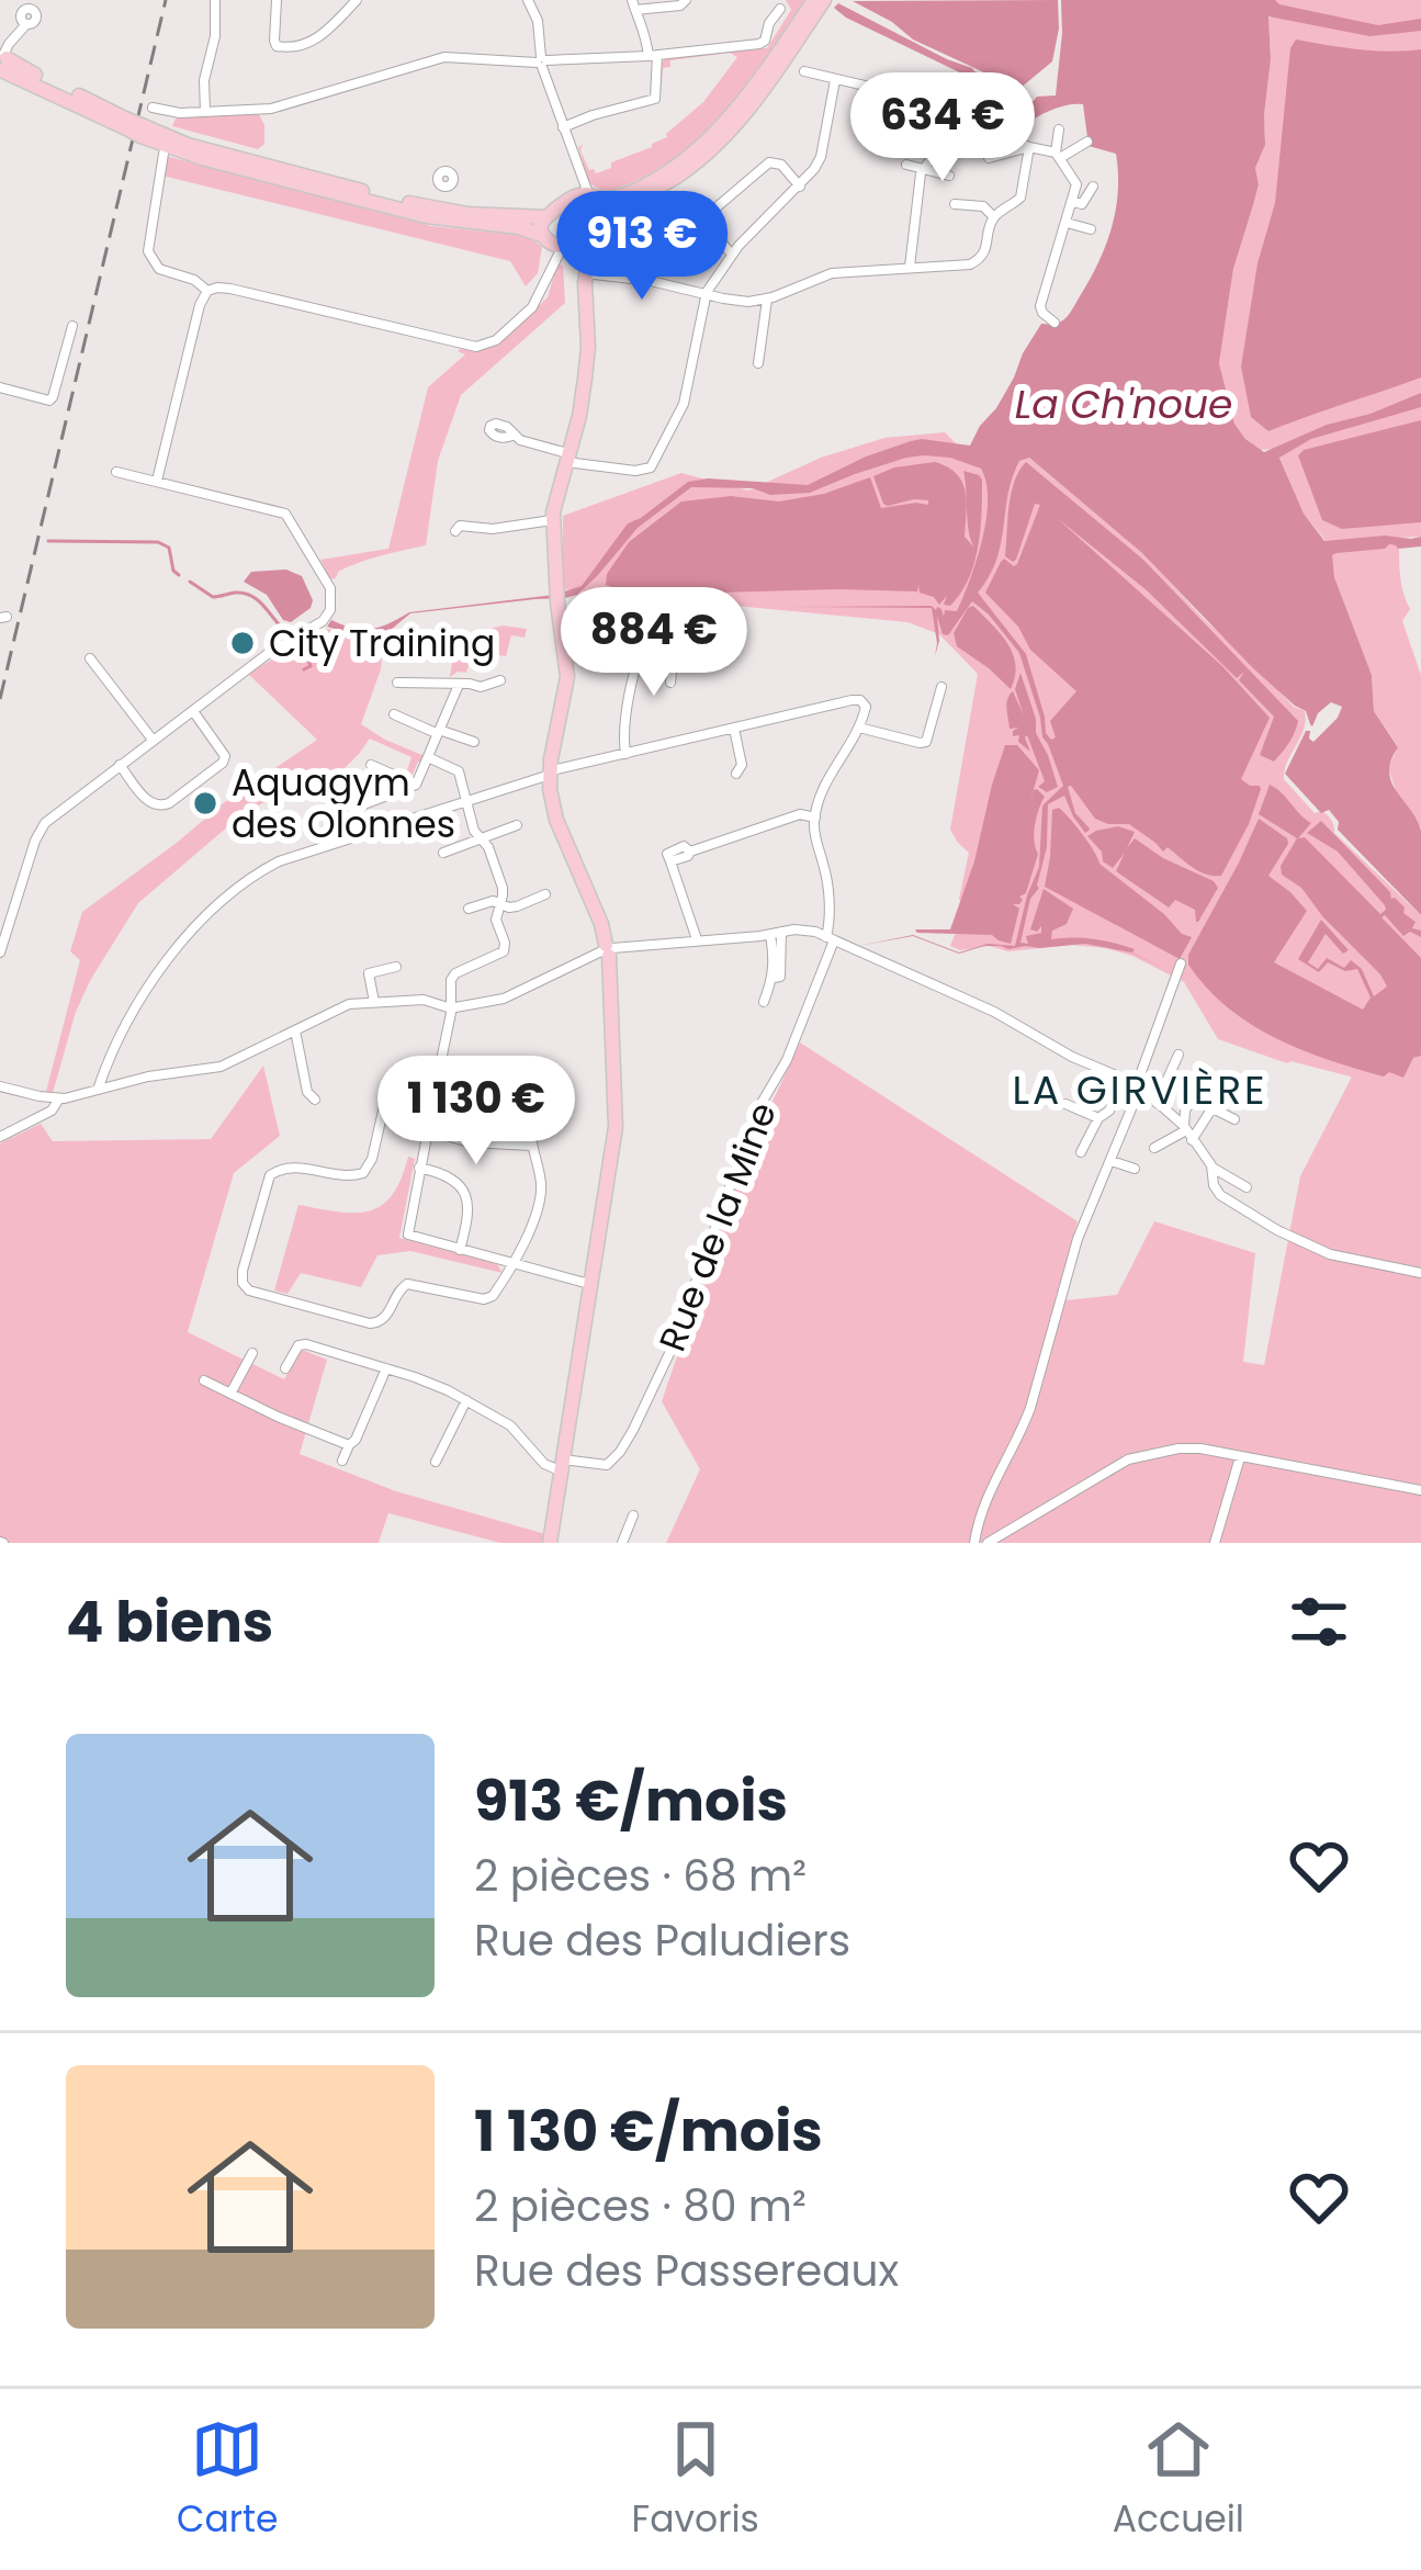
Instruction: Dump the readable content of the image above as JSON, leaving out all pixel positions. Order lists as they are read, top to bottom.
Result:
{
  "streets": {
    "street": ["Rue de la Mine"]
  },
  "districts": ["LA GIRVIÈRE"],
  "water": ["La Ch'noue"],
  "places": ["City Training", "Aquagym des Olonnes"],
  "page": {
    "price": [
      "634 €",
      "913 €",
      "884 €",
      "1 130 €"
    ],
    "heading": "4 biens",
    "list": [
      {
        "name": "913 €/mois",
        "note": "2 pièces · 68 m² · Rue des Paludiers"
      },
      {
        "name": "1 130 €/mois",
        "note": "2 pièces · 80 m² · Rue des Passereaux"
      }
    ],
    "tabs": ["Carte", "Favoris", "Accueil"]
  }
}
